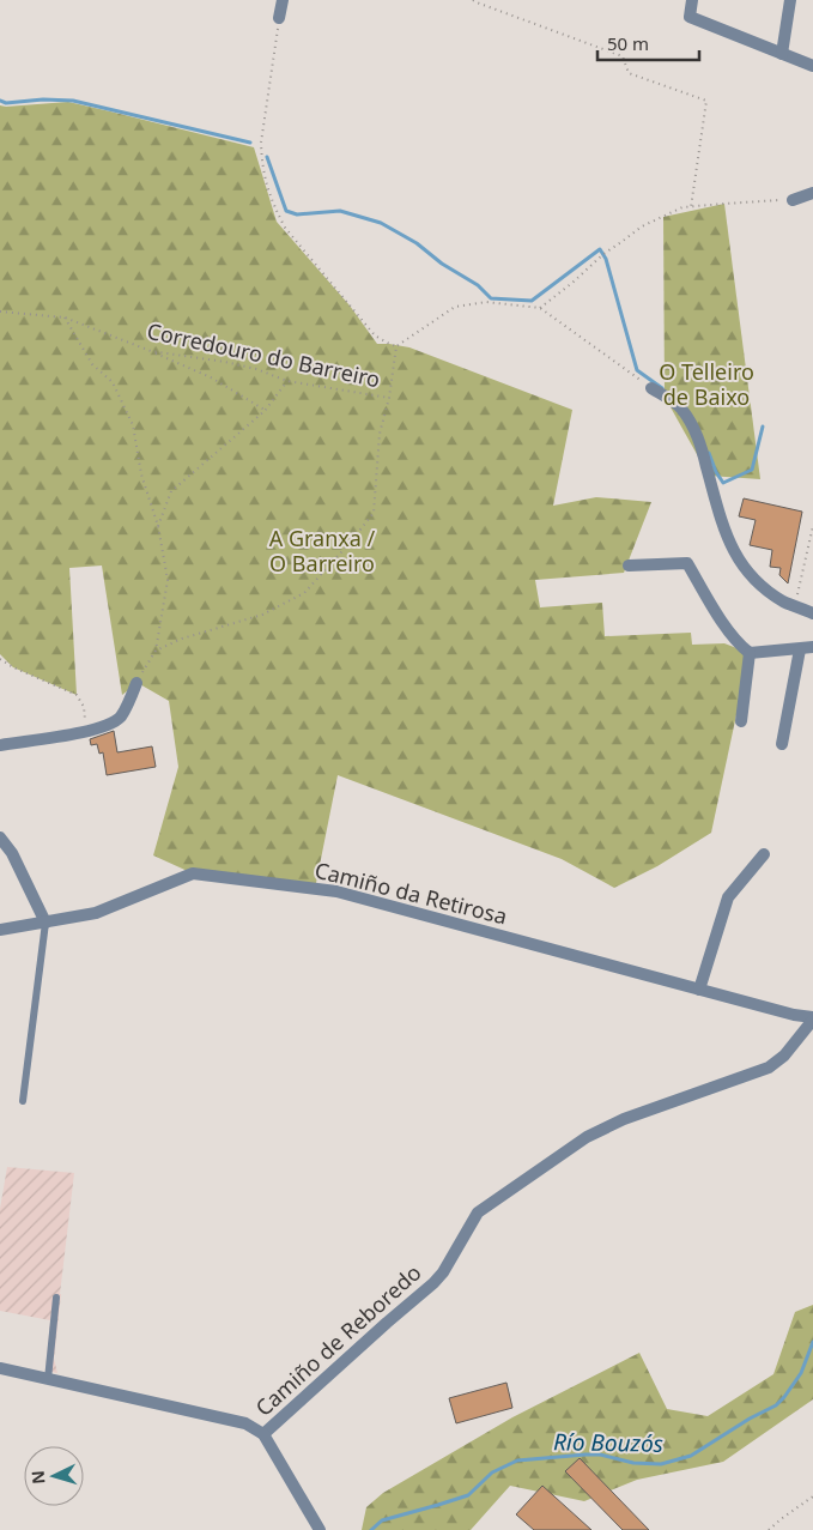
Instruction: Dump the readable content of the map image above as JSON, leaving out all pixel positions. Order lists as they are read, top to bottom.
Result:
{
  "streets": {
    "street": ["Camiño da Retirosa", "Camiño de Reboredo"],
    "path": ["Corredouro do Barreiro"]
  },
  "crossings": [
    ["Camiño da Retirosa", "Camiño de Reboredo"]
  ],
  "water": ["Río Bouzós"],
  "parks": ["O Telleiro de Baixo", "A Granxa / O Barreiro"],
  "scale_bar": "50 m",
  "north": "left"
}
